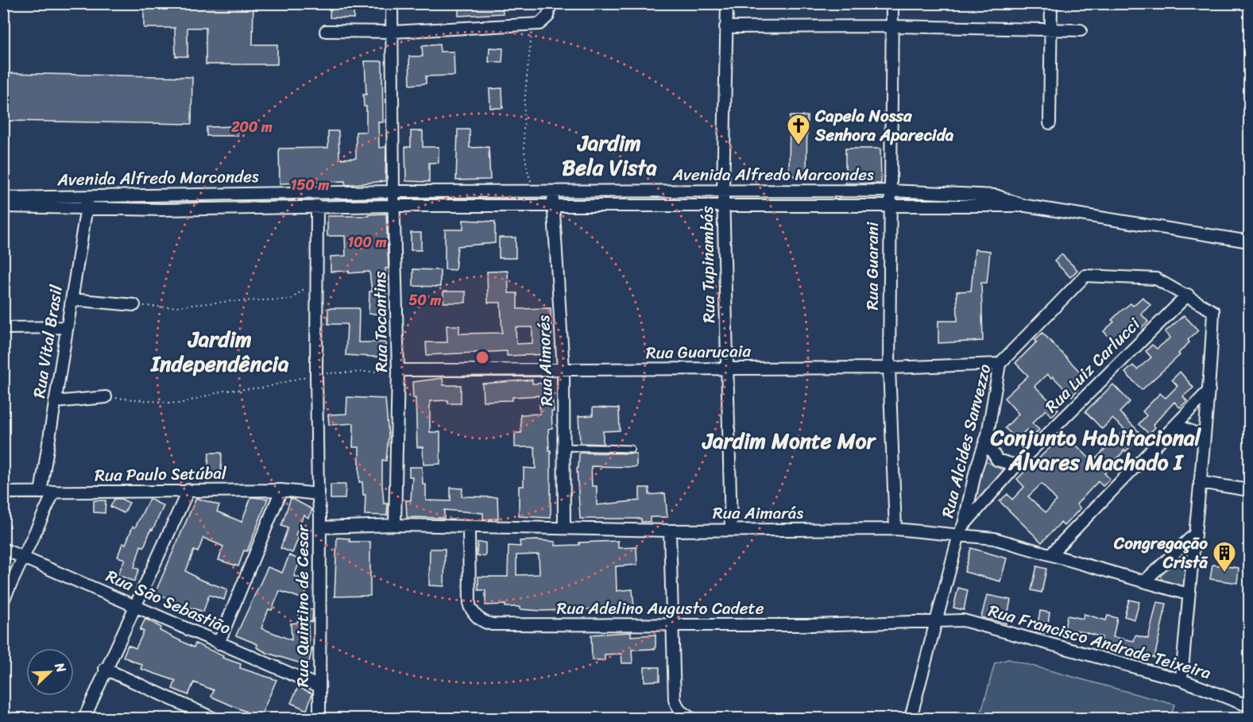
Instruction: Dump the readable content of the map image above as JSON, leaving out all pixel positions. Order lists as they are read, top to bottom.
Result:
{
  "streets": {
    "street": [
      "Avenida Alfredo Marcondes",
      "Rua Tupinambás",
      "Rua Guarani",
      "Rua Tocantins",
      "Rua Vital Brasil",
      "Rua Guarucaia",
      "Rua Aimorés",
      "Rua Luiz Carlucci",
      "Rua Alcides Sanvezzo",
      "Rua Paulo Setúbal",
      "Rua Aimarás",
      "Rua São Sebastião",
      "Rua Quintino de Cesar",
      "Rua Adelino Augusto Cadete",
      "Rua Francisco Andrade Teixeira"
    ]
  },
  "crossings": [
    ["Avenida Alfredo Marcondes", "Rua Tupinambás"],
    ["Avenida Alfredo Marcondes", "Rua Guarani"],
    ["Avenida Alfredo Marcondes", "Rua Tocantins"],
    ["Avenida Alfredo Marcondes", "Rua Vital Brasil"],
    ["Avenida Alfredo Marcondes", "Rua Aimorés"],
    ["Avenida Alfredo Marcondes", "Rua Quintino de Cesar"],
    ["Rua Tupinambás", "Rua Guarucaia"],
    ["Rua Tupinambás", "Rua Aimarás"],
    ["Rua Guarani", "Rua Guarucaia"],
    ["Rua Guarani", "Rua Aimarás"],
    ["Rua Tocantins", "Rua Guarucaia"],
    ["Rua Tocantins", "Rua Aimarás"],
    ["Rua Vital Brasil", "Rua Paulo Setúbal"],
    ["Rua Guarucaia", "Rua Aimorés"],
    ["Rua Guarucaia", "Rua Alcides Sanvezzo"],
    ["Rua Aimorés", "Rua Aimarás"],
    ["Rua Luiz Carlucci", "Rua Alcides Sanvezzo"],
    ["Rua Luiz Carlucci", "Rua Aimarás"],
    ["Rua Alcides Sanvezzo", "Rua Aimarás"],
    ["Rua Alcides Sanvezzo", "Rua Adelino Augusto Cadete"],
    ["Rua Alcides Sanvezzo", "Rua Francisco Andrade Teixeira"],
    ["Rua Paulo Setúbal", "Rua Quintino de Cesar"],
    ["Rua Aimarás", "Rua Quintino de Cesar"],
    ["Rua Aimarás", "Rua Adelino Augusto Cadete"],
    ["Rua São Sebastião", "Rua Quintino de Cesar"],
    ["Rua Adelino Augusto Cadete", "Rua Francisco Andrade Teixeira"]
  ],
  "districts": [
    "Jardim Bela Vista",
    "Jardim Independência",
    "Conjunto Habitacional Álvares Machado I",
    "Jardim Monte Mor"
  ],
  "places": {
    "church": ["Capela Nossa Senhora Aparecida"],
    "building": ["Congregação Cristã"]
  },
  "north": "top right",
  "rings": [
    "200 m",
    "150 m",
    "100 m",
    "50 m"
  ]
}
